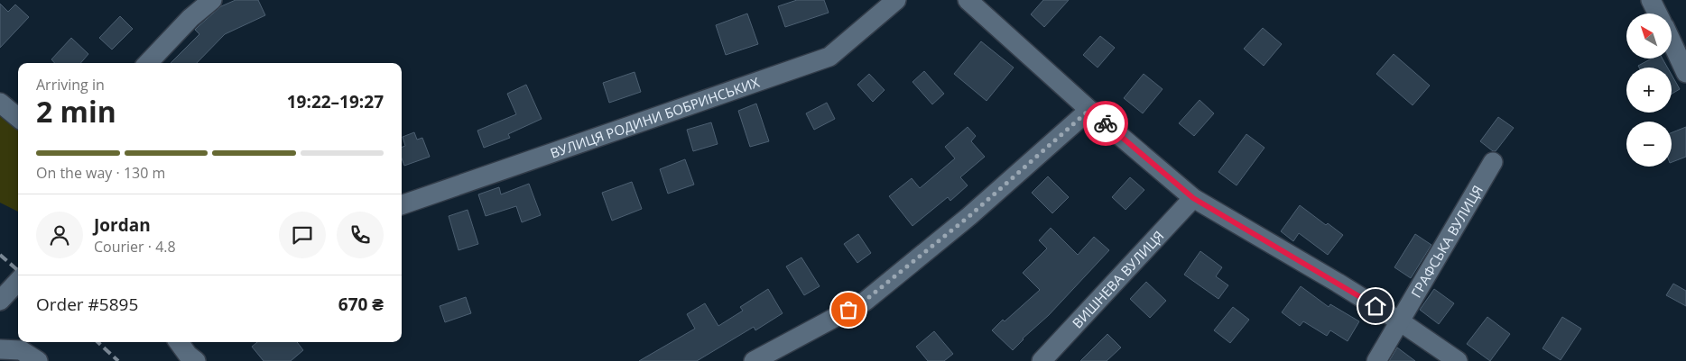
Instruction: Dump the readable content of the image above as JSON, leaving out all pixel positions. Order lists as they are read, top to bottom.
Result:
{
  "streets": {
    "street": ["ВУЛИЦЯ РОДИНИ БОБРИНСЬКИХ", "ГРАФСЬКА ВУЛИЦЯ", "ВИШНЕВА ВУЛИЦЯ"]
  },
  "north": "top left",
  "page": {
    "map_buttons": ["+", "−"],
    "heading": ["2 min", "Arriving in", "19:22–19:27"],
    "panel": [
      "Jordan",
      "Courier · 4.8",
      "Order #5895",
      "670 ₴"
    ],
    "bar": "On the way · 130 m"
  }
}
